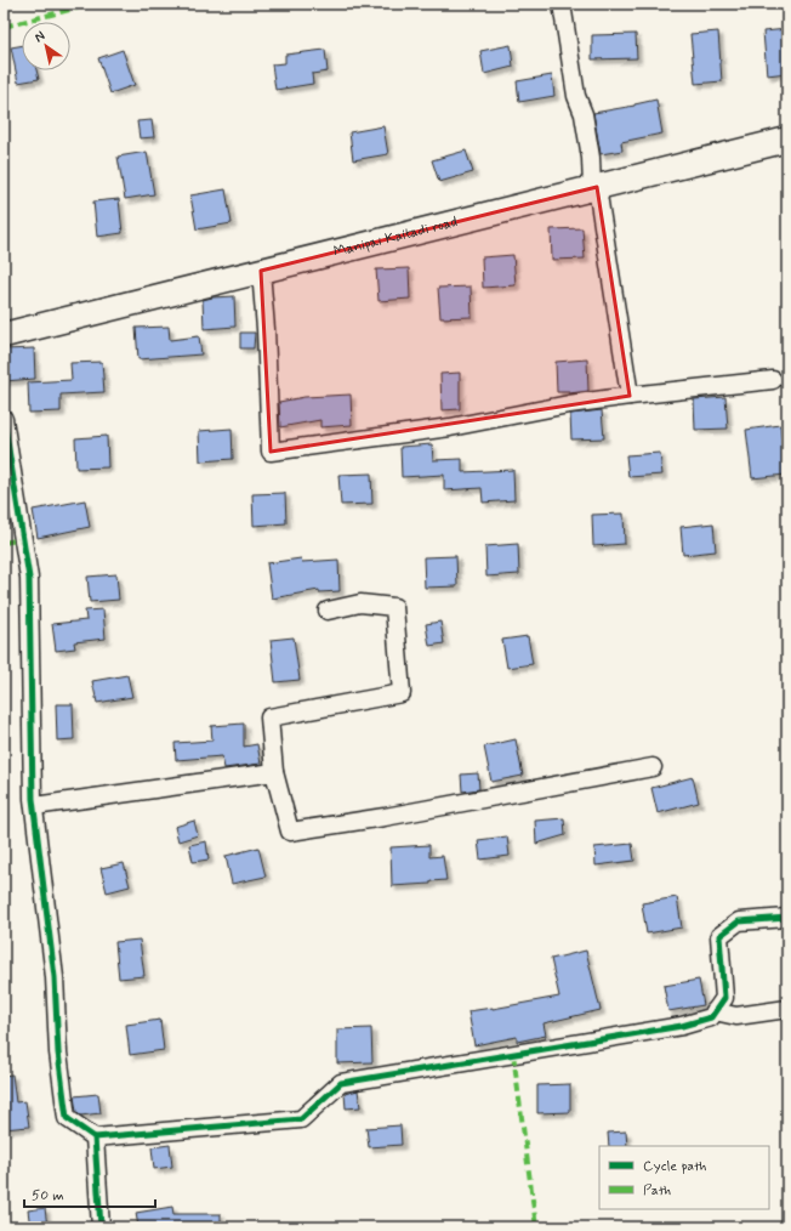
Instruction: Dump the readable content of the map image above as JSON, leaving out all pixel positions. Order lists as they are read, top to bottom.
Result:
{
  "streets": {
    "main road": ["Manipai Kaitadi road"]
  },
  "legend": ["Cycle path", "Path"],
  "scale_bar": "50 m",
  "north": "top left"
}
